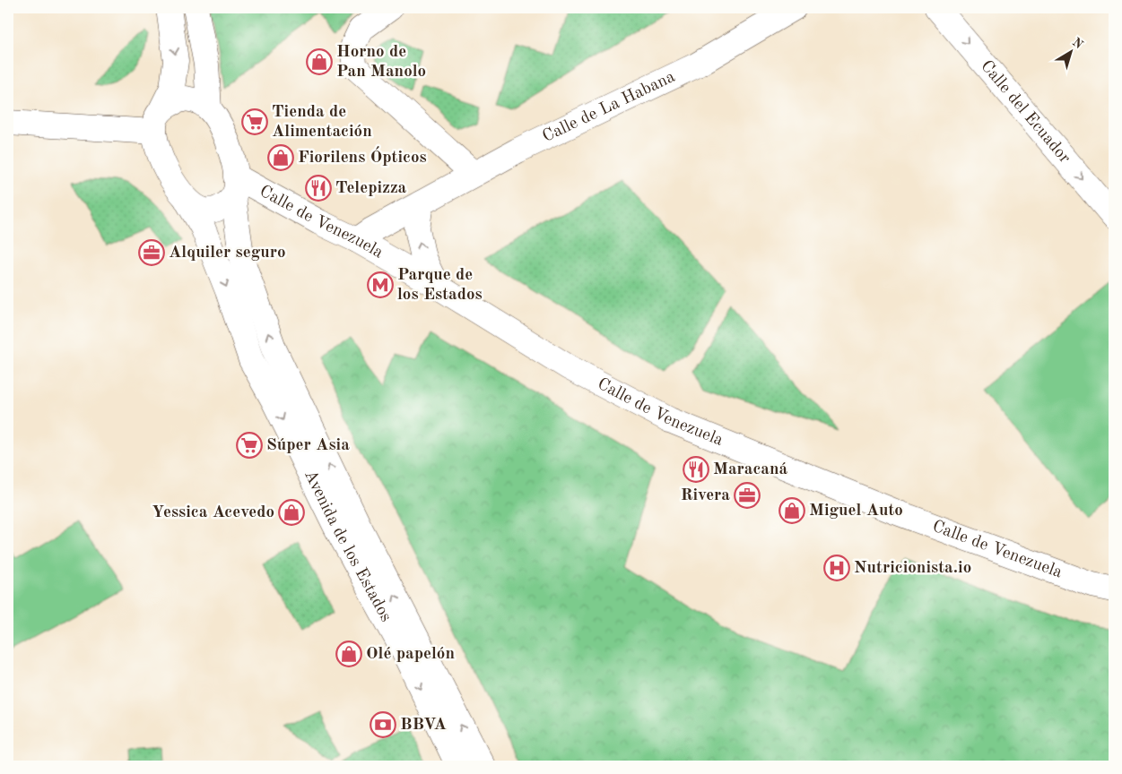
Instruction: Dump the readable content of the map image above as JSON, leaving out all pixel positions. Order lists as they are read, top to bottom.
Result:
{
  "streets": {
    "street": [
      "Calle de La Habana",
      "Calle del Ecuador",
      "Calle de Venezuela",
      "Avenida de los Estados"
    ]
  },
  "crossings": [
    ["Calle de La Habana", "Calle de Venezuela"],
    ["Calle de Venezuela", "Avenida de los Estados"]
  ],
  "one_way": ["Calle del Ecuador"],
  "places": {
    "shop": [
      "Horno de Pan Manolo",
      "Fiorilens Ópticos",
      "Miguel Auto",
      "Yessica Acevedo",
      "Olé papelón"
    ],
    "supermarket": ["Tienda de Alimentación", "Súper Asia"],
    "restaurant": ["Telepizza", "Maracaná"],
    "office": ["Alquiler seguro", "Rivera"],
    "metro station": ["Parque de los Estados"],
    "hospital": ["Nutricionista.io"],
    "bank": ["BBVA"]
  },
  "north": "top right"
}
